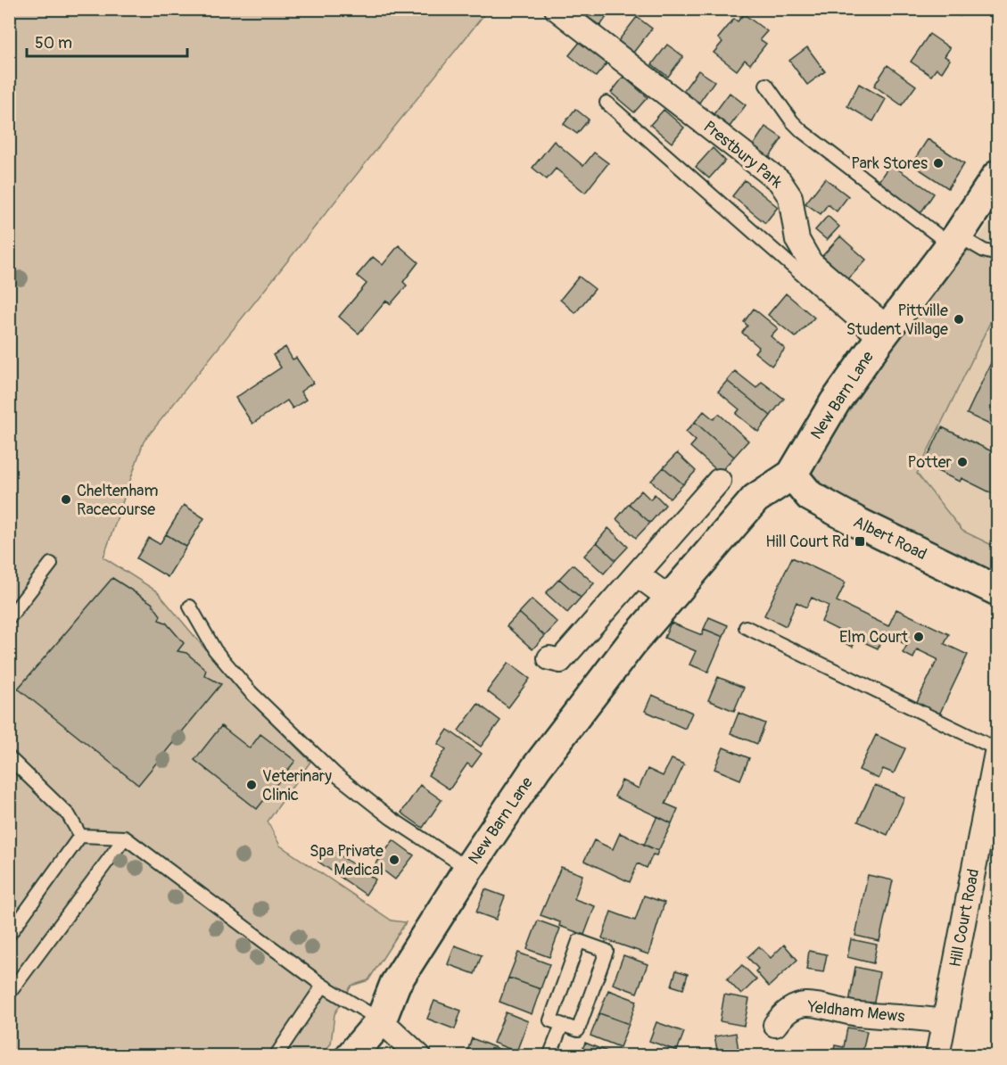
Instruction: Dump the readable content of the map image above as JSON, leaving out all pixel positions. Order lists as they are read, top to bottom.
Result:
{
  "streets": {
    "main road": ["New Barn Lane", "Albert Road"],
    "street": ["Prestbury Park", "Hill Court Road", "Yeldham Mews"]
  },
  "crossings": [
    ["Prestbury Park", "New Barn Lane"],
    ["New Barn Lane", "Albert Road"],
    ["Hill Court Road", "Yeldham Mews"]
  ],
  "places": {
    "other": [
      "Park Stores",
      "Pittville Student Village",
      "Potter",
      "Cheltenham Racecourse",
      "Elm Court",
      "Veterinary Clinic",
      "Spa Private Medical"
    ],
    "transit": ["Hill Court Rd"]
  },
  "scale_bar": "50 m"
}
